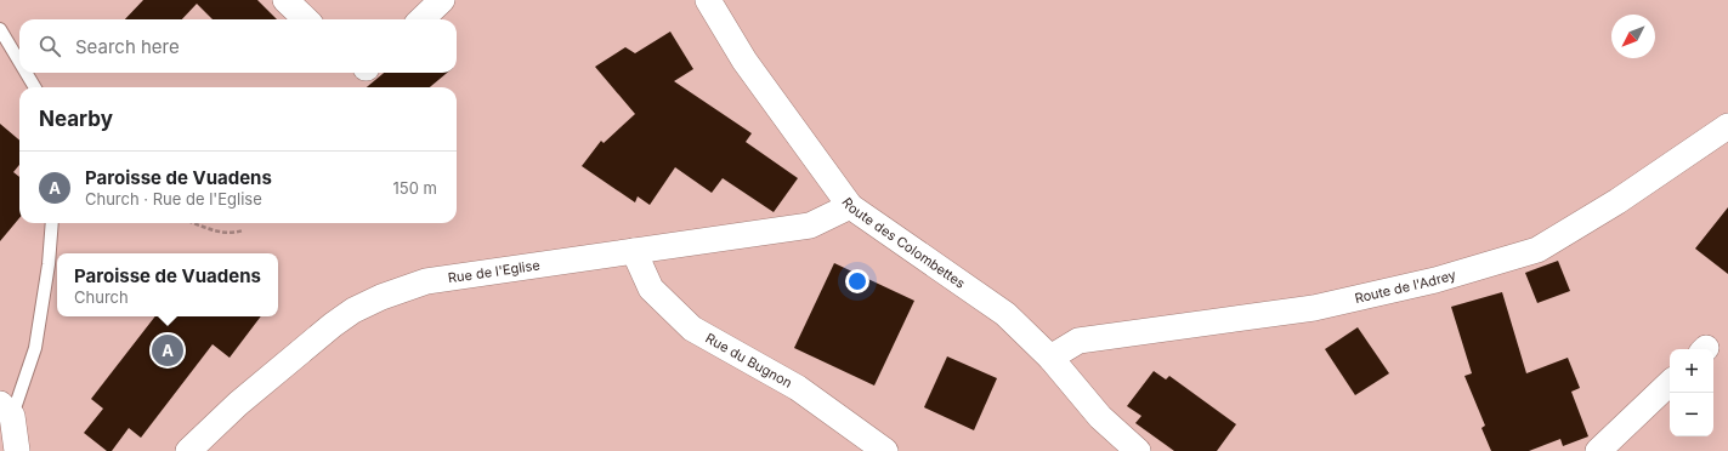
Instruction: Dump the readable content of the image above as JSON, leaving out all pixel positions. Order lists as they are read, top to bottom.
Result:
{
  "streets": {
    "street": [
      "Route des Colombettes",
      "Rue de l'Eglise",
      "Route de l'Adrey",
      "Rue du Bugnon"
    ]
  },
  "crossings": [
    ["Route des Colombettes", "Rue de l'Eglise"],
    ["Route des Colombettes", "Route de l'Adrey"],
    ["Rue de l'Eglise", "Rue du Bugnon"]
  ],
  "north": "bottom left",
  "page": {
    "search": "Search here",
    "heading": "Nearby",
    "list": [
      {
        "mark": "A",
        "name": "Paroisse de Vuadens",
        "note": "Church · Rue de l'Eglise",
        "value": "150 m"
      }
    ],
    "popup": ["Paroisse de Vuadens", "Church"],
    "pins": "A",
    "map_buttons": ["+", "−"]
  }
}
